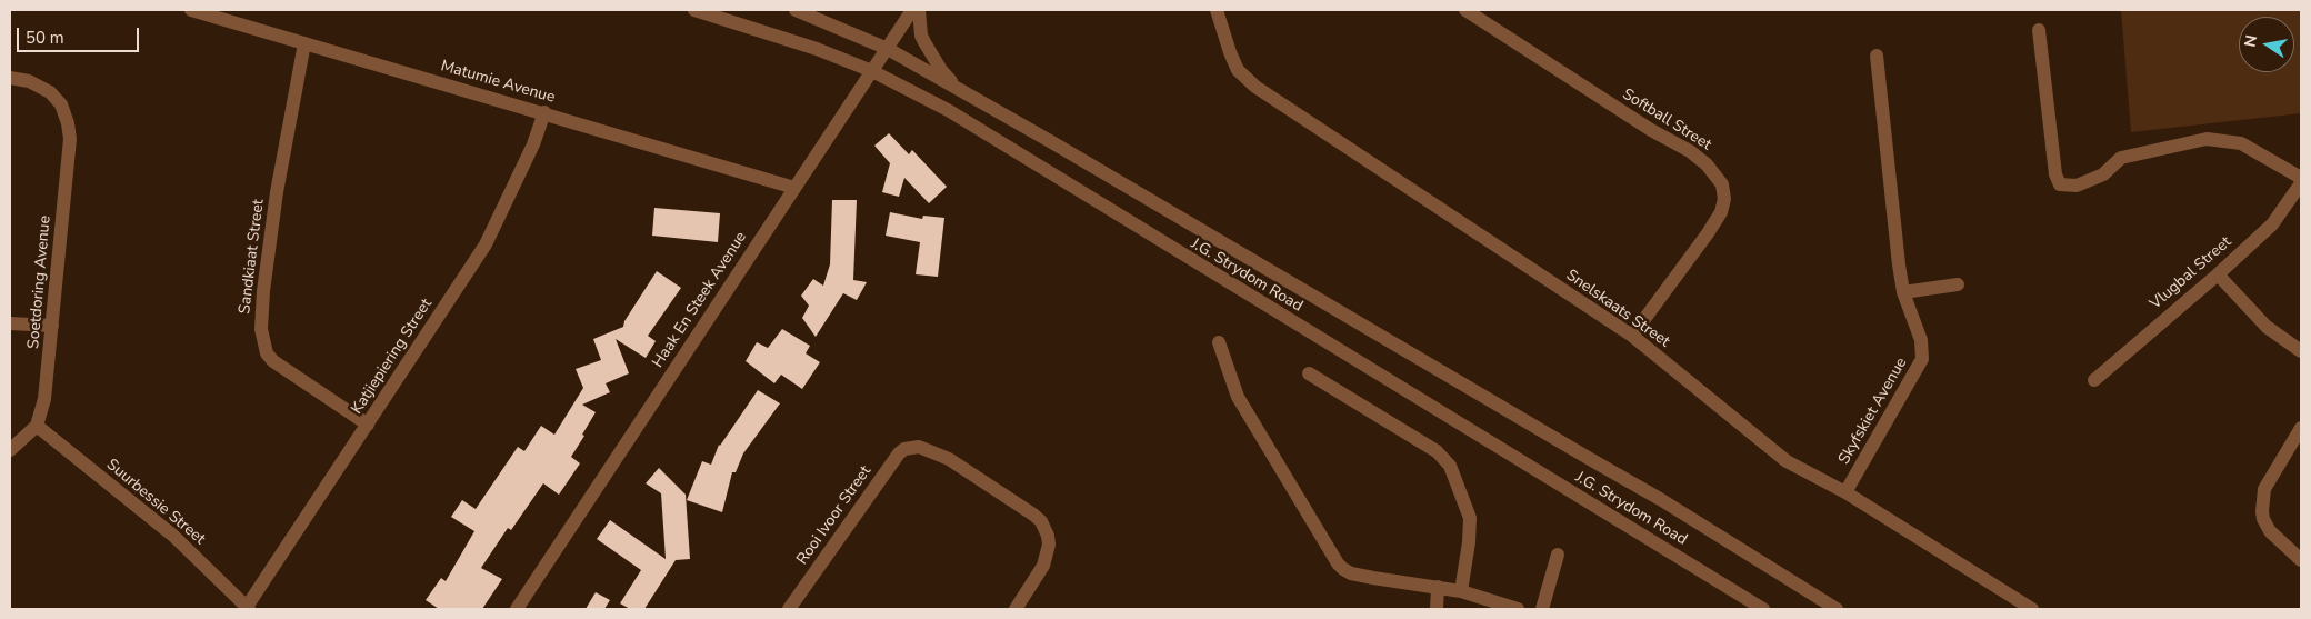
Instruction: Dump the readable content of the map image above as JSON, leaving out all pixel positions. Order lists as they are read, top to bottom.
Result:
{
  "streets": {
    "street": [
      "Matumie Avenue",
      "Softball Street",
      "Sandkiaat Street",
      "Vlugbal Street",
      "J.G. Strydom Road",
      "Soetdoring Avenue",
      "Haak En Steek Avenue",
      "Snelskaats Street",
      "Katjiepiering Street",
      "Skyfskiet Avenue",
      "Suurbessie Street",
      "Rooi Ivoor Street"
    ]
  },
  "crossings": [
    ["Matumie Avenue", "Sandkiaat Street"],
    ["Matumie Avenue", "Haak En Steek Avenue"],
    ["Matumie Avenue", "Katjiepiering Street"],
    ["Softball Street", "Snelskaats Street"],
    ["Sandkiaat Street", "Katjiepiering Street"],
    ["J.G. Strydom Road", "Haak En Steek Avenue"],
    ["Soetdoring Avenue", "Suurbessie Street"],
    ["Snelskaats Street", "Skyfskiet Avenue"],
    ["Katjiepiering Street", "Suurbessie Street"]
  ],
  "scale_bar": "50 m",
  "north": "left"
}
